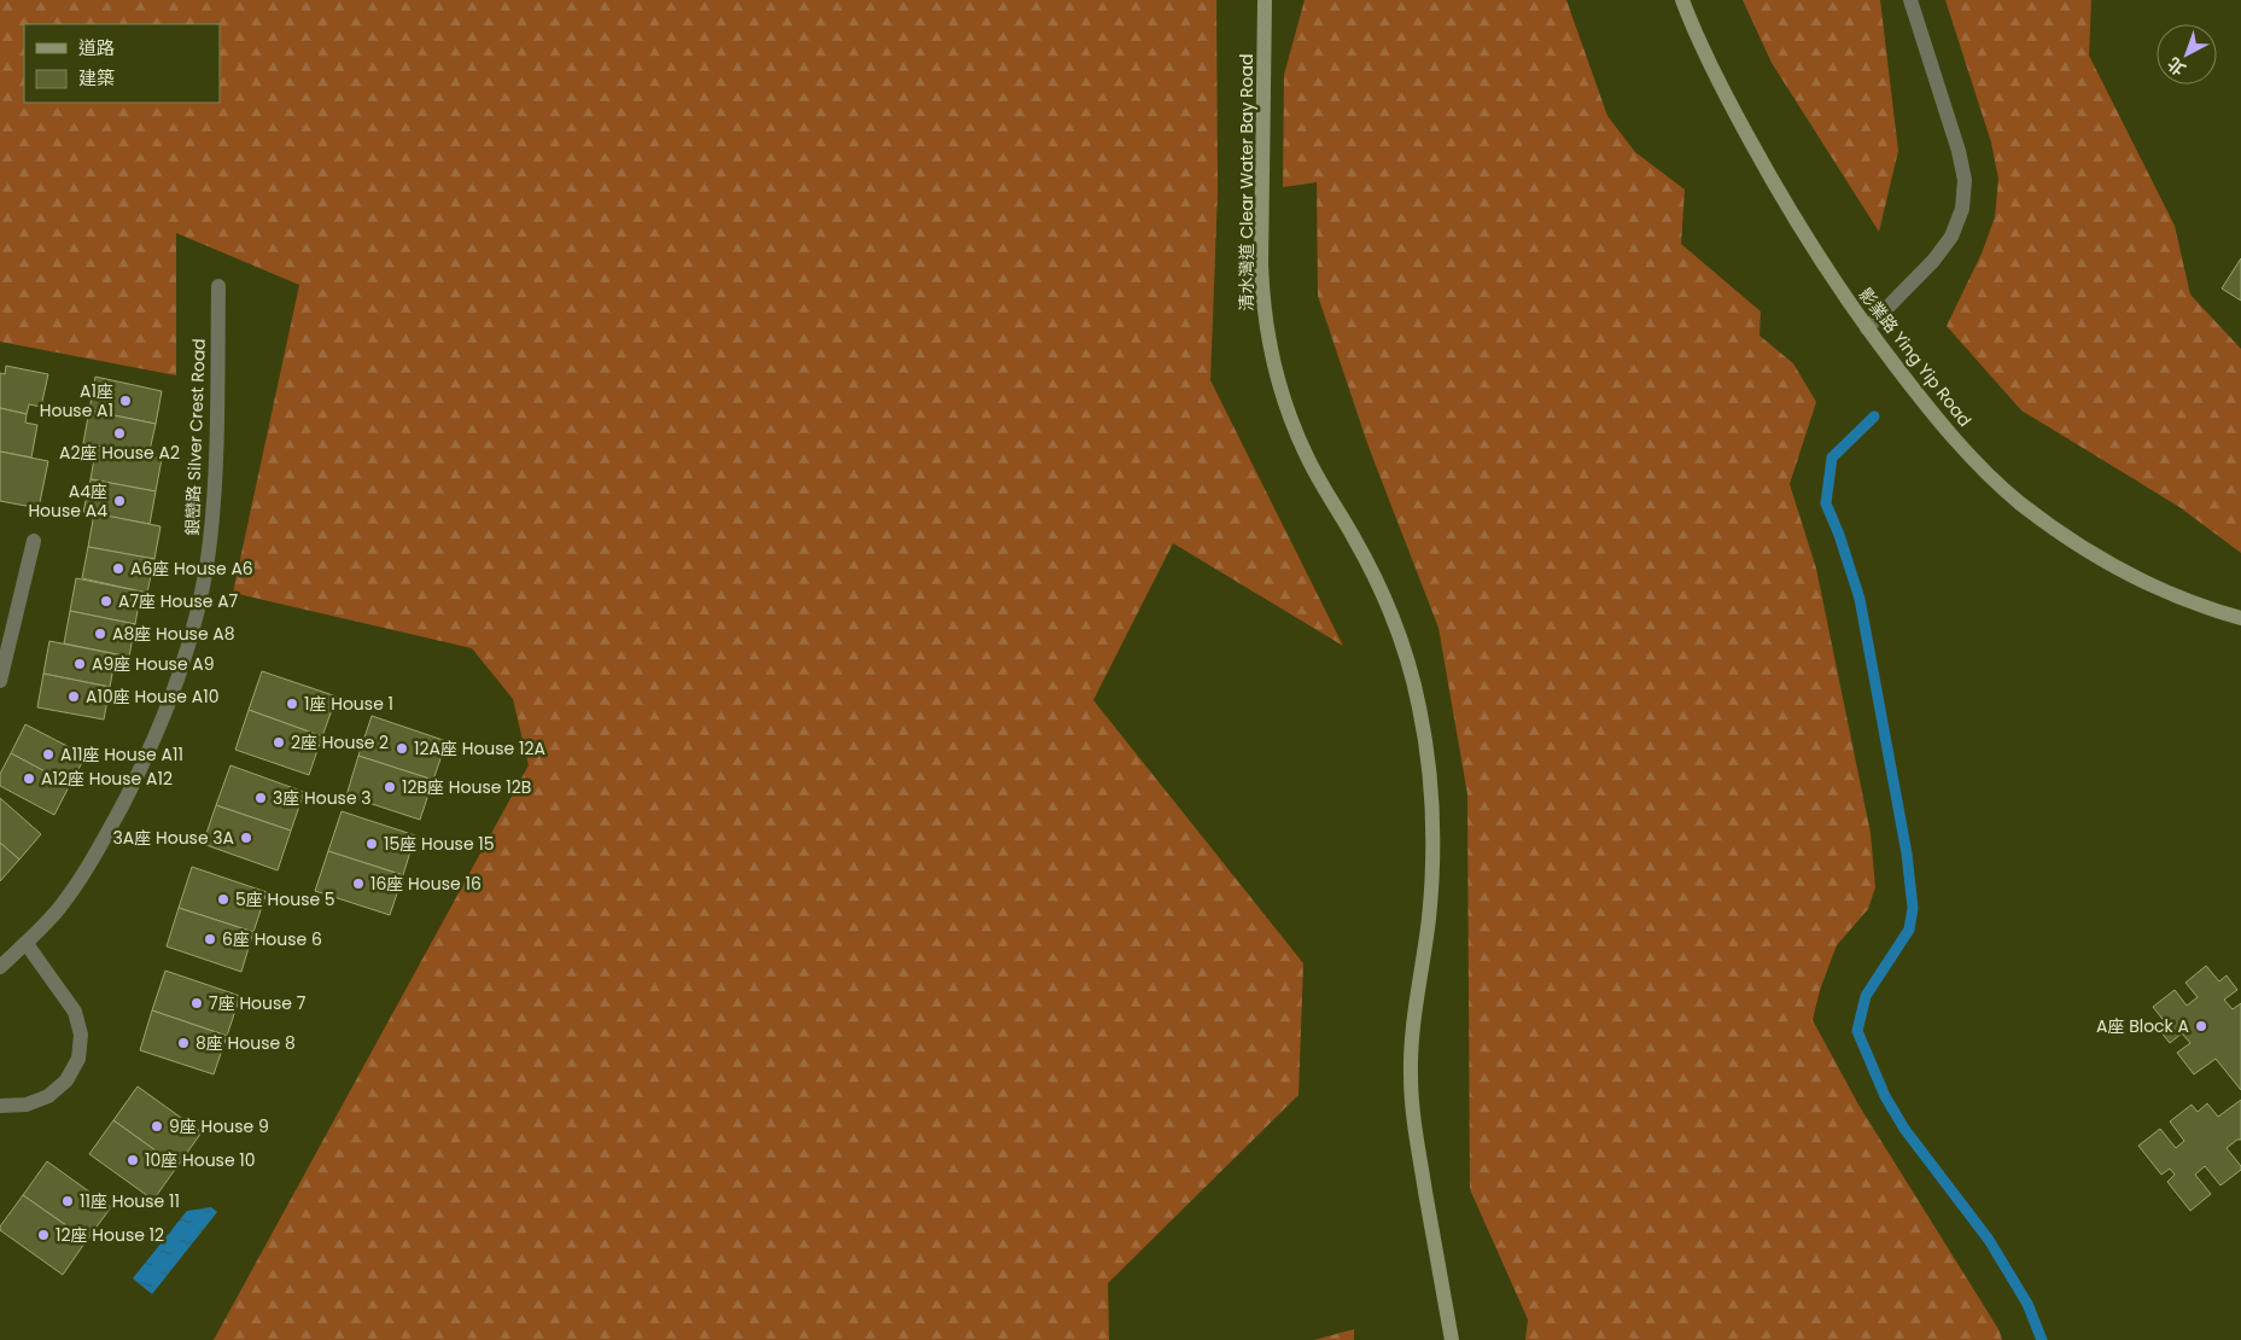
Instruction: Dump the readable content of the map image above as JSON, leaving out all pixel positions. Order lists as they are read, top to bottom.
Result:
{
  "streets": {
    "main road": ["清水灣道 Clear Water Bay Road", "影業路 Ying Yip Road"],
    "street": ["銀巒路 Silver Crest Road"]
  },
  "places": [
    "A1座 House A1",
    "A2座 House A2",
    "A4座 House A4",
    "A6座 House A6",
    "A7座 House A7",
    "A8座 House A8",
    "A9座 House A9",
    "A10座 House A10",
    "1座 House 1",
    "2座 House 2",
    "12A座 House 12A",
    "A11座 House A11",
    "A12座 House A12",
    "12B座 House 12B",
    "3座 House 3",
    "3A座 House 3A",
    "15座 House 15",
    "16座 House 16",
    "5座 House 5",
    "6座 House 6",
    "7座 House 7",
    "A座 Block A",
    "8座 House 8",
    "9座 House 9",
    "10座 House 10",
    "11座 House 11",
    "12座 House 12"
  ],
  "legend": ["道路", "建築"],
  "north": "bottom left"
}
